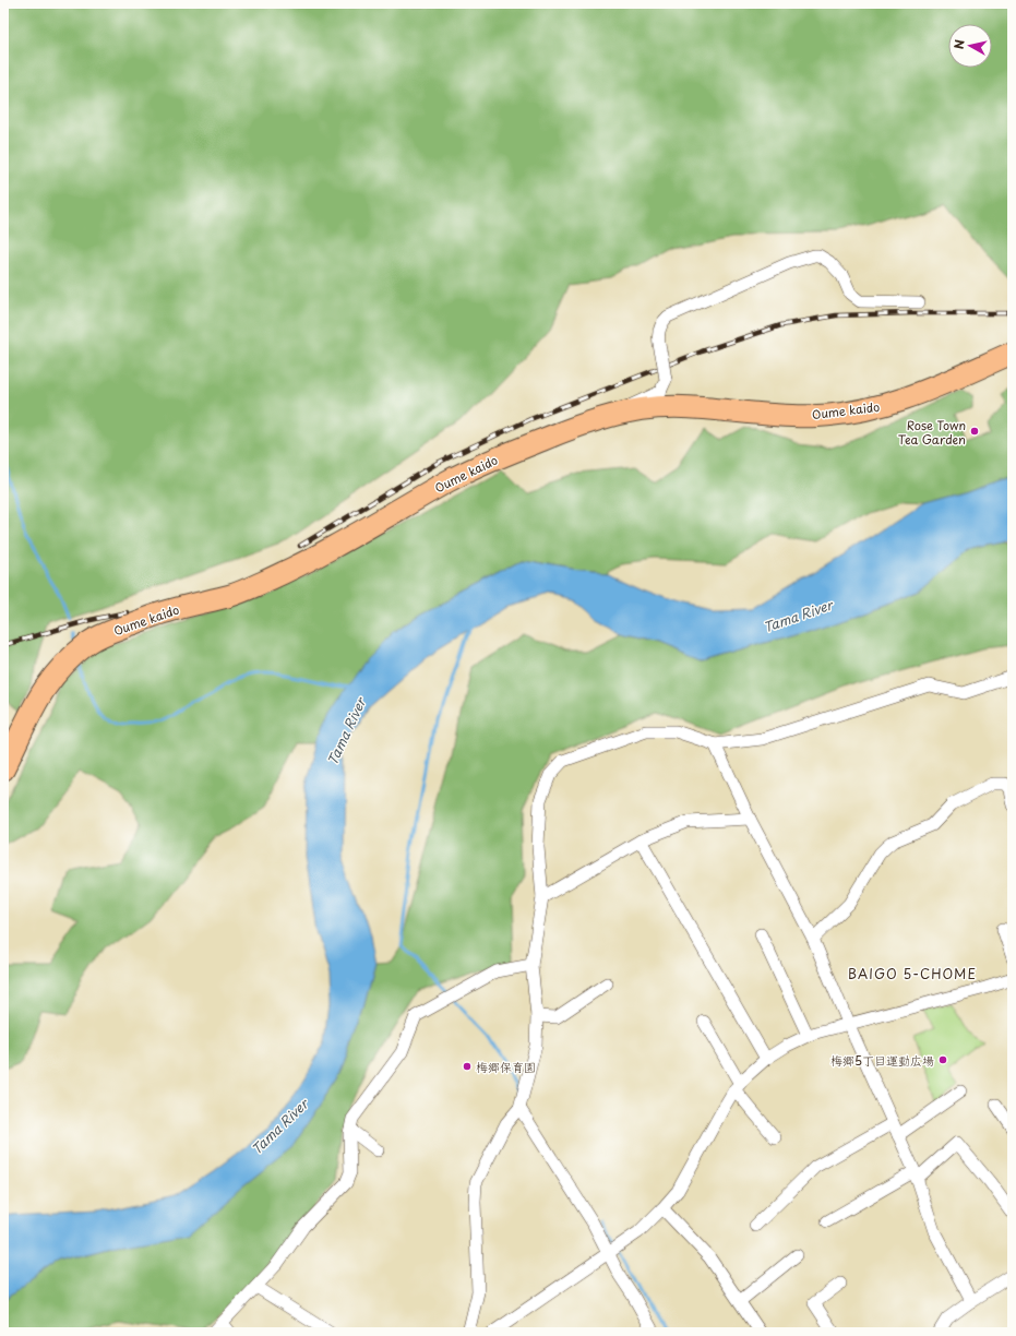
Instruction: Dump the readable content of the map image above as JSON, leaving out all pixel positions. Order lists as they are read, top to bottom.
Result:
{
  "streets": {
    "highway": ["Oume kaido"]
  },
  "districts": ["BAIGO 5-CHOME"],
  "water": ["Tama River"],
  "places": ["Rose Town Tea Garden", "梅郷5丁目運動広場", "梅郷保育園"],
  "north": "left"
}
